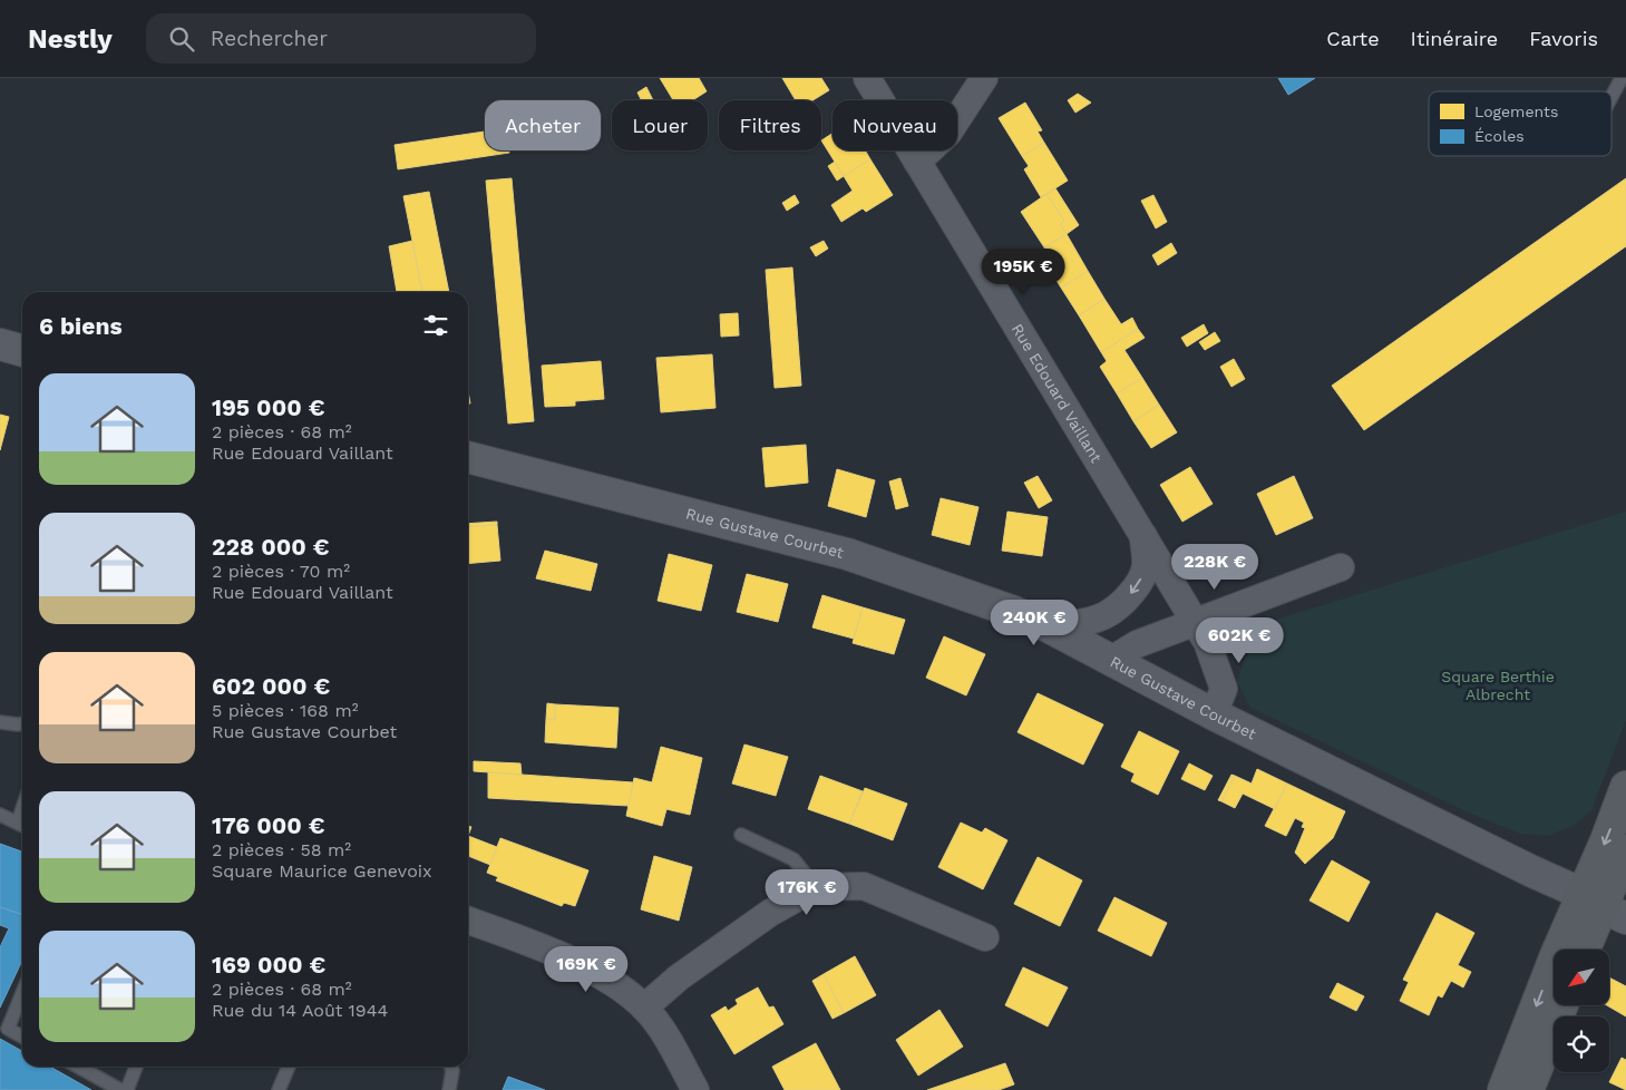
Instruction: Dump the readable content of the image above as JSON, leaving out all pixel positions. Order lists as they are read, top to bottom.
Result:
{
  "streets": {
    "street": ["Rue Edouard Vaillant", "Rue Gustave Courbet"]
  },
  "crossings": [
    ["Rue Edouard Vaillant", "Rue Gustave Courbet"]
  ],
  "parks": ["Square Berthie Albrecht"],
  "legend": ["Logements", "Écoles"],
  "north": "bottom left",
  "page": {
    "header": "Nestly",
    "search": "Rechercher",
    "nav": ["Carte", "Itinéraire", "Favoris"],
    "chip": [
      "Acheter",
      "Louer",
      "Filtres",
      "Nouveau"
    ],
    "price": [
      "195K €",
      "228K €",
      "240K €",
      "602K €",
      "176K €",
      "169K €"
    ],
    "heading": "6 biens",
    "list": [
      {
        "name": "195 000 €",
        "note": "2 pièces · 68 m² · Rue Edouard Vaillant"
      },
      {
        "name": "228 000 €",
        "note": "2 pièces · 70 m² · Rue Edouard Vaillant"
      },
      {
        "name": "602 000 €",
        "note": "5 pièces · 168 m² · Rue Gustave Courbet"
      },
      {
        "name": "176 000 €",
        "note": "2 pièces · 58 m² · Square Maurice Genevoix"
      },
      {
        "name": "169 000 €",
        "note": "2 pièces · 68 m² · Rue du 14 Août 1944"
      }
    ]
  }
}
